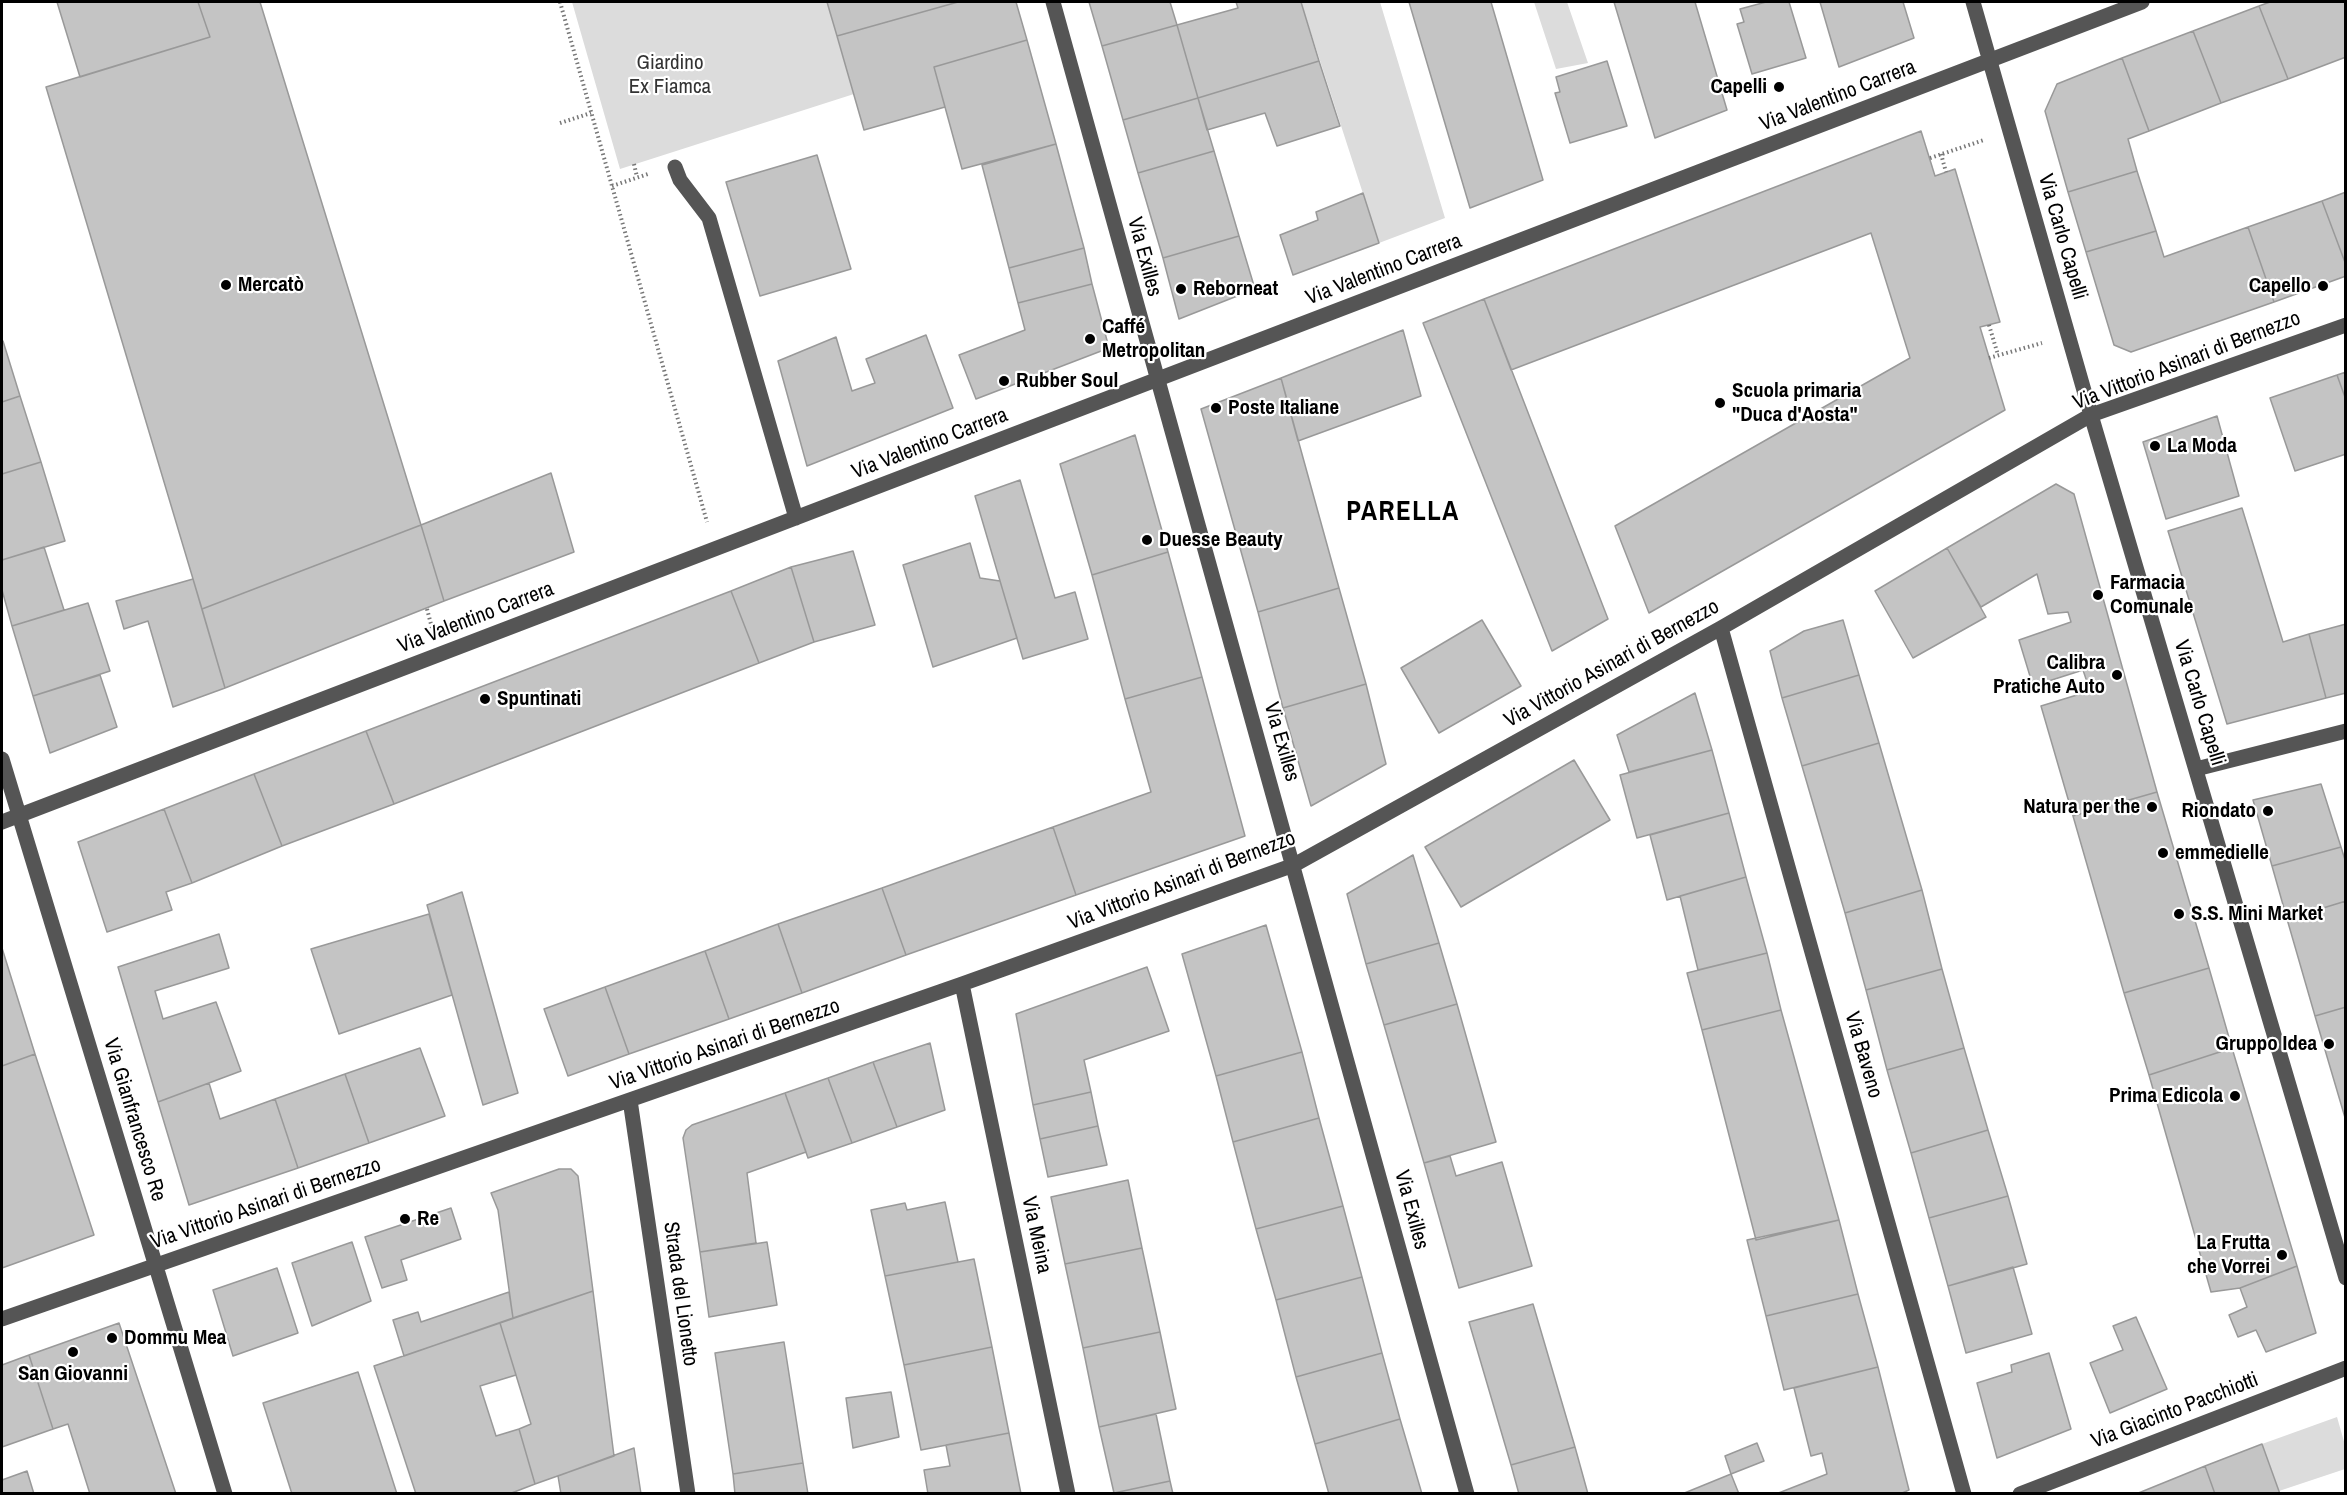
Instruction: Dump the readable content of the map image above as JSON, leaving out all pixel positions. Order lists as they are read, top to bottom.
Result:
{
  "streets": {
    "street": [
      "Via Valentino Carrera",
      "Via Carlo Capelli",
      "Via Exilles",
      "Via Vittorio Asinari di Bernezzo",
      "Via Baveno",
      "Via Gianfrancesco Re",
      "Via Meina",
      "Strada del Lionetto",
      "Via Giacinto Pacchiotti"
    ]
  },
  "crossings": [
    ["Via Valentino Carrera", "Via Carlo Capelli"],
    ["Via Valentino Carrera", "Via Exilles"],
    ["Via Valentino Carrera", "Via Gianfrancesco Re"],
    ["Via Carlo Capelli", "Via Vittorio Asinari di Bernezzo"],
    ["Via Exilles", "Via Vittorio Asinari di Bernezzo"],
    ["Via Vittorio Asinari di Bernezzo", "Via Baveno"],
    ["Via Vittorio Asinari di Bernezzo", "Via Gianfrancesco Re"],
    ["Via Vittorio Asinari di Bernezzo", "Via Meina"],
    ["Via Vittorio Asinari di Bernezzo", "Strada del Lionetto"]
  ],
  "districts": ["PARELLA"],
  "parks": ["Giardino Ex Fiamca"],
  "places": [
    "Capelli",
    "Mercatò",
    "Capello",
    "Reborneat",
    "Caffé Metropolitan",
    "Rubber Soul",
    "Scuola primaria \"Duca d'Aosta\"",
    "Poste Italiane",
    "La Moda",
    "Duesse Beauty",
    "Farmacia Comunale",
    "Calibra Pratiche Auto",
    "Spuntinati",
    "Natura per the",
    "Riondato",
    "emmedielle",
    "S.S. Mini Market",
    "Gruppo Idea",
    "Prima Edicola",
    "Re",
    "La Frutta che Vorrei",
    "Dommu Mea",
    "San Giovanni"
  ]
}
